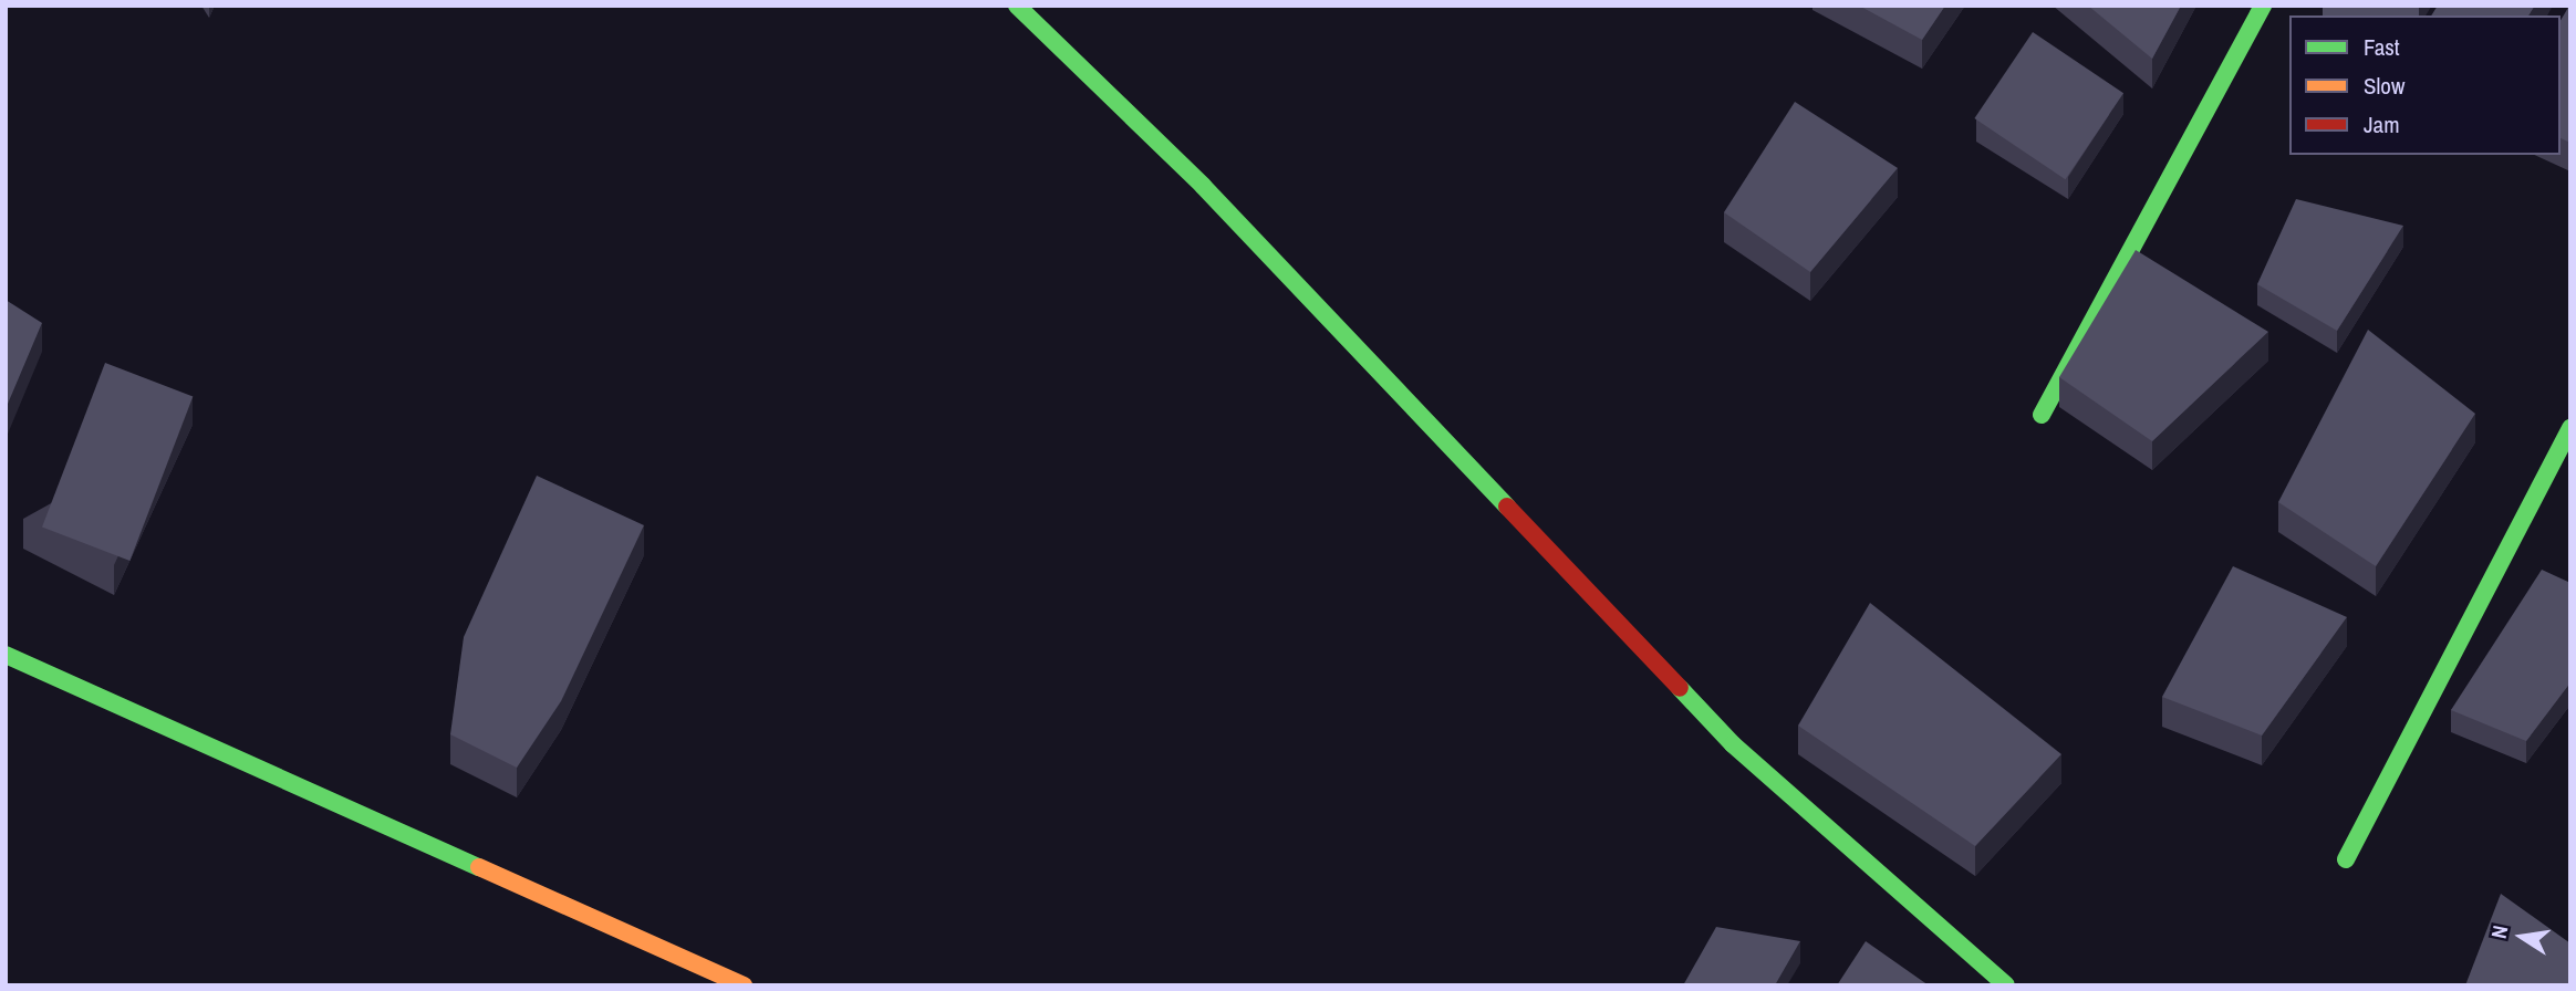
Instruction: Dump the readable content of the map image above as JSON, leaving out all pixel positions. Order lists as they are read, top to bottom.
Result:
{
  "legend": ["Fast", "Slow", "Jam"],
  "north": "left"
}
